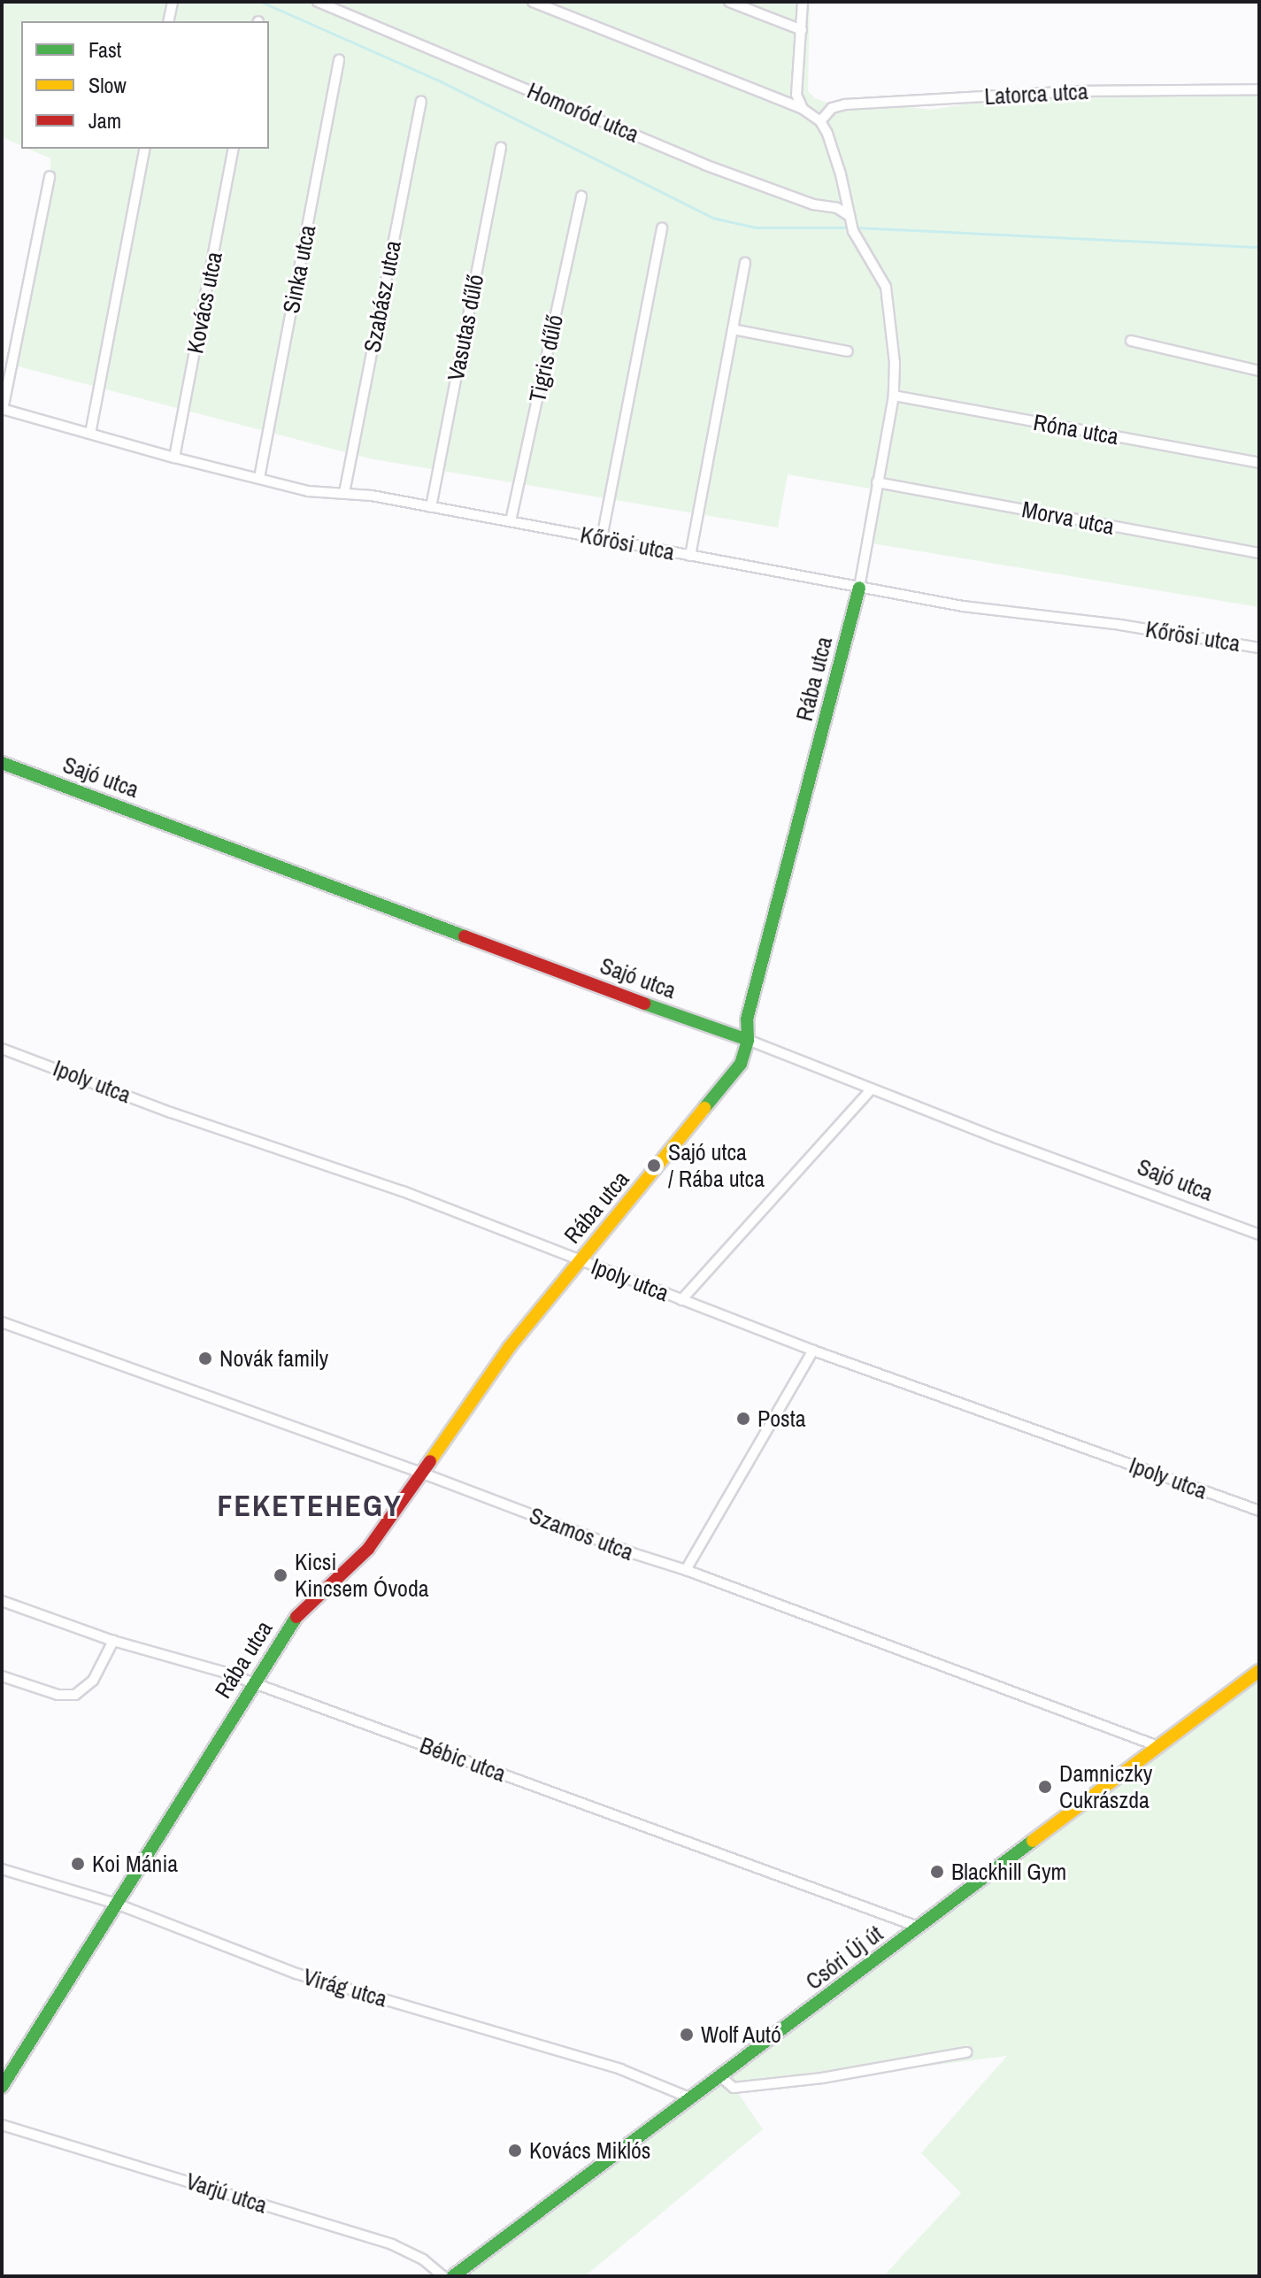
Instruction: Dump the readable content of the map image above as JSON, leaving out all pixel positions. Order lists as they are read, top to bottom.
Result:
{
  "streets": {
    "street": [
      "Latorca utca",
      "Homoród utca",
      "Sinka utca",
      "Szabász utca",
      "Kovács utca",
      "Vasutas dűlő",
      "Tigris dűlő",
      "Róna utca",
      "Morva utca",
      "Kőrösi utca",
      "Rába utca",
      "Sajó utca",
      "Ipoly utca",
      "Szamos utca",
      "Bébic utca",
      "Csóri Új út",
      "Virág utca",
      "Varjú utca"
    ]
  },
  "crossings": [
    ["Latorca utca", "Rába utca"],
    ["Homoród utca", "Rába utca"],
    ["Sinka utca", "Kőrösi utca"],
    ["Szabász utca", "Kőrösi utca"],
    ["Kovács utca", "Kőrösi utca"],
    ["Vasutas dűlő", "Kőrösi utca"],
    ["Tigris dűlő", "Kőrösi utca"],
    ["Róna utca", "Rába utca"],
    ["Morva utca", "Rába utca"],
    ["Kőrösi utca", "Rába utca"],
    ["Rába utca", "Sajó utca"],
    ["Rába utca", "Ipoly utca"],
    ["Rába utca", "Szamos utca"],
    ["Rába utca", "Bébic utca"],
    ["Rába utca", "Virág utca"],
    ["Szamos utca", "Csóri Új út"],
    ["Bébic utca", "Csóri Új út"],
    ["Csóri Új út", "Virág utca"]
  ],
  "districts": ["FEKETEHEGY"],
  "places": [
    "Sajó utca / Rába utca",
    "Novák family",
    "Posta",
    "Kicsi Kincsem Óvoda",
    "Damniczky Cukrászda",
    "Koi Mánia",
    "Blackhill Gym",
    "Wolf Autó",
    "Kovács Miklós"
  ],
  "legend": ["Fast", "Slow", "Jam"]
}
